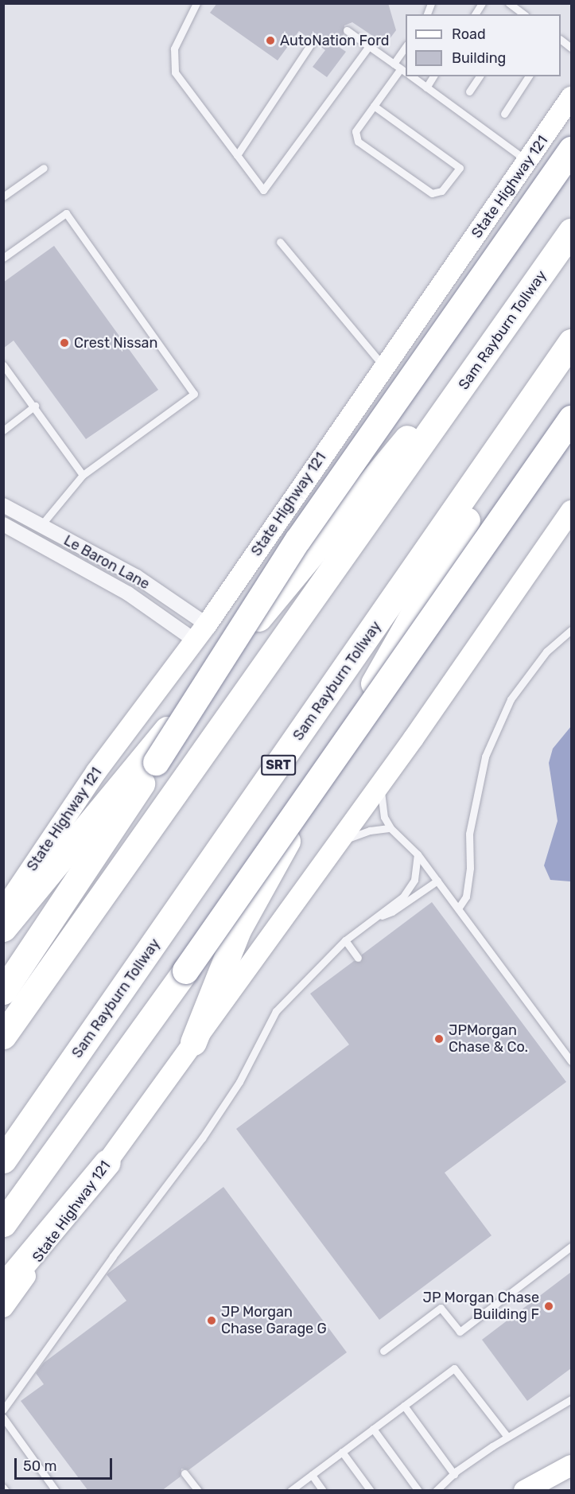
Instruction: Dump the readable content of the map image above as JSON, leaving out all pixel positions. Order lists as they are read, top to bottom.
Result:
{
  "streets": {
    "highway": ["Sam Rayburn Tollway", "SRT"],
    "main road": ["State Highway 121"],
    "street": ["Le Baron Lane"]
  },
  "crossings": [
    ["State Highway 121", "Le Baron Lane"]
  ],
  "places": [
    "AutoNation Ford",
    "Crest Nissan",
    "JPMorgan Chase & Co.",
    "JP Morgan Chase Building F",
    "JP Morgan Chase Garage G"
  ],
  "legend": ["Road", "Building"],
  "scale_bar": "50 m"
}
